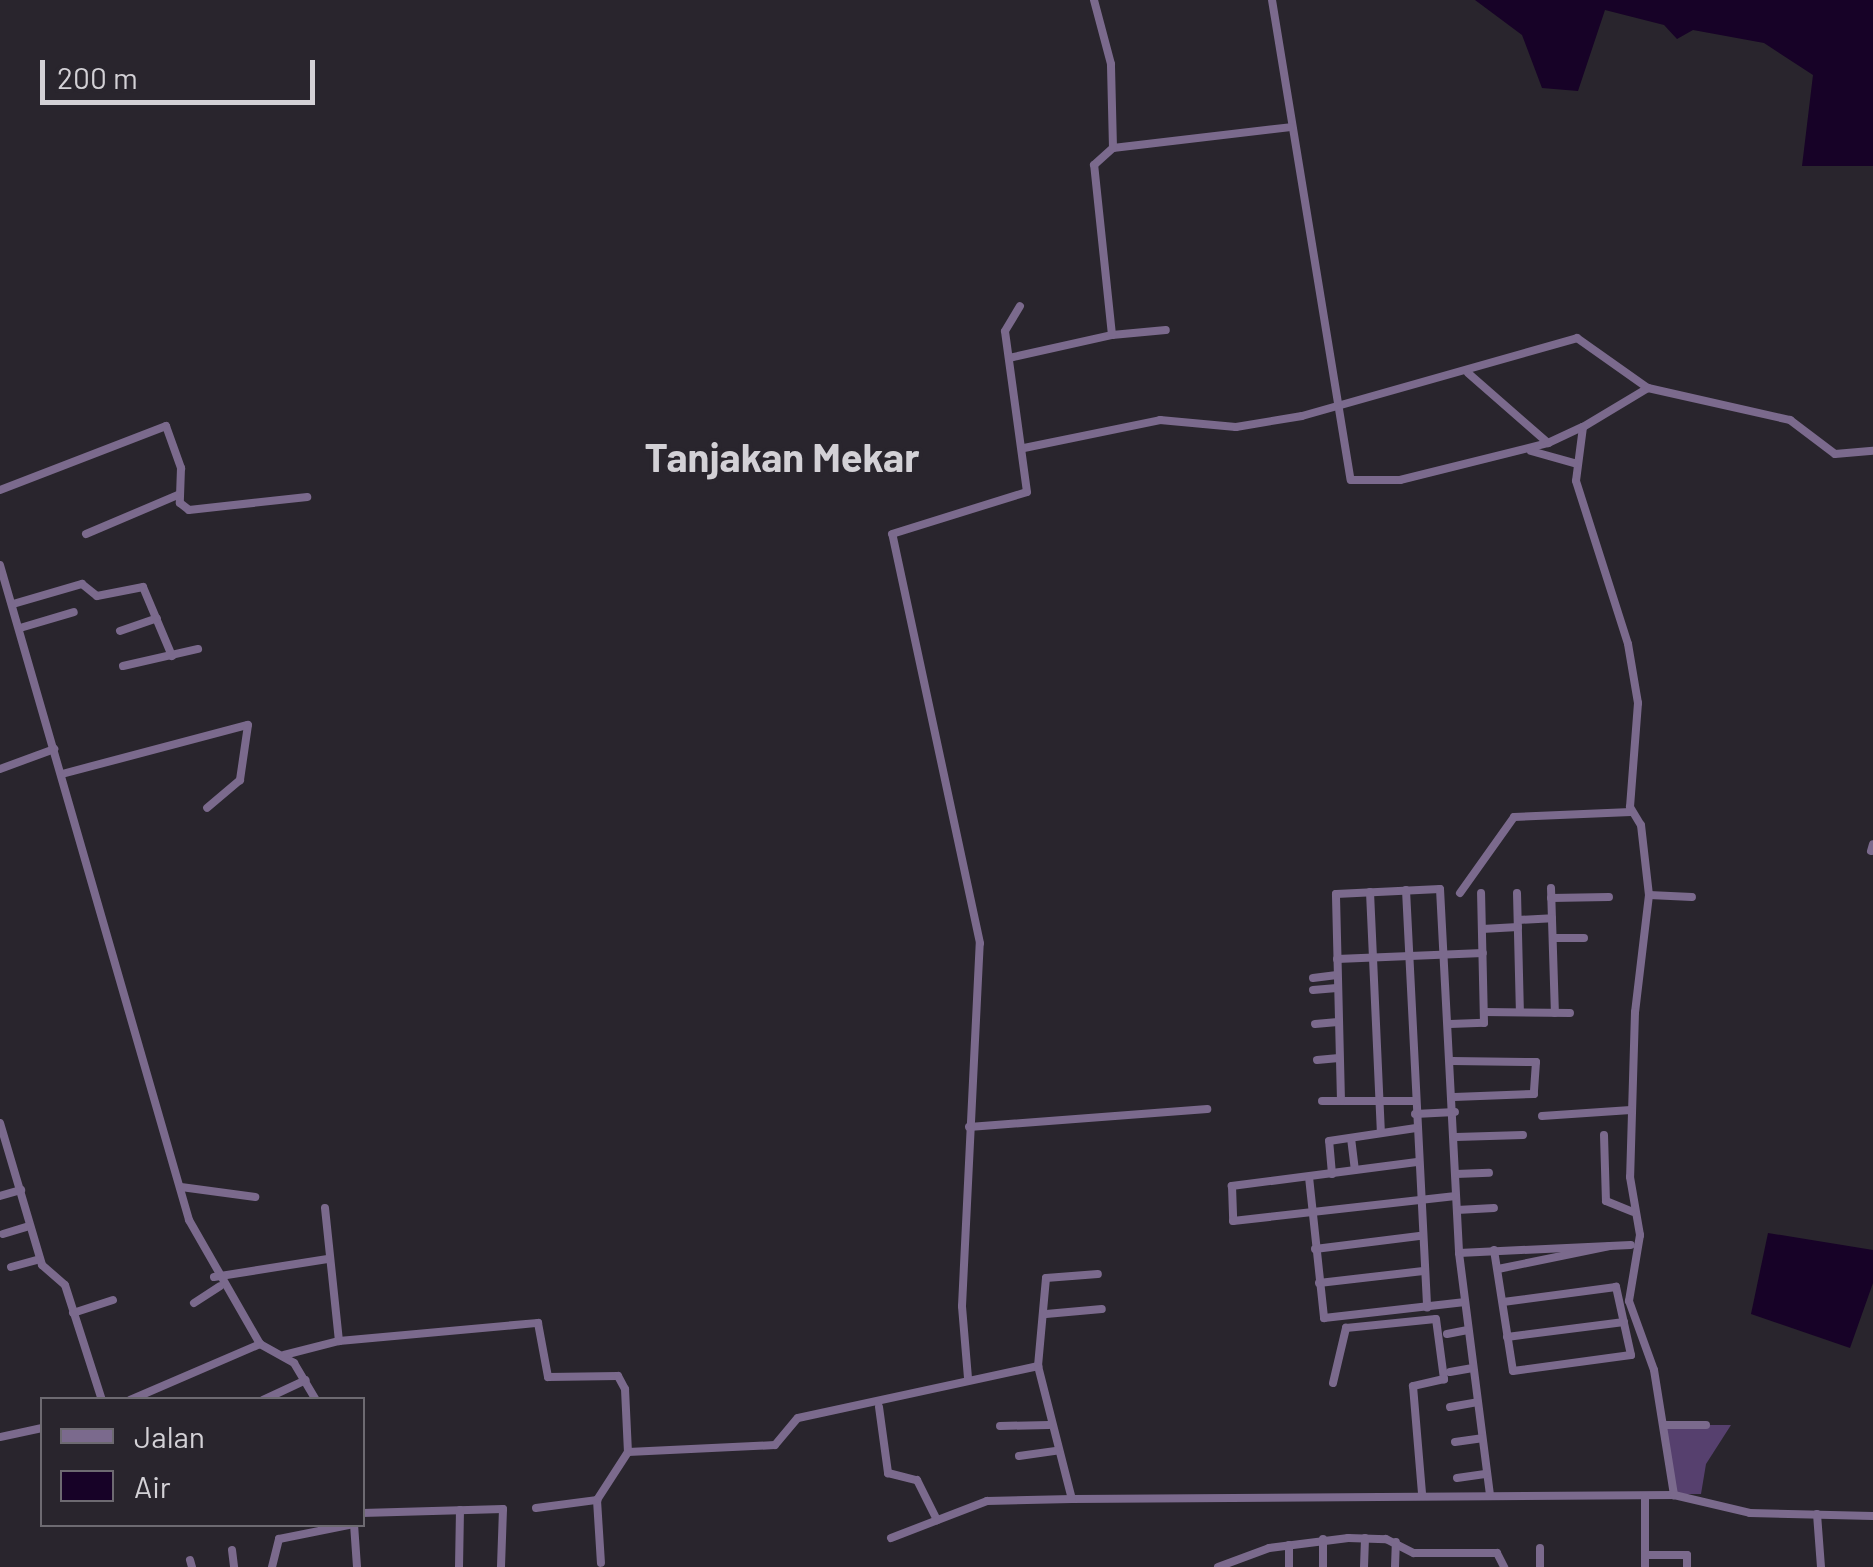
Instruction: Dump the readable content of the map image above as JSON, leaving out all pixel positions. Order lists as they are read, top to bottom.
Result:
{
  "districts": ["Tanjakan Mekar"],
  "legend": ["Jalan", "Air"],
  "scale_bar": "200 m"
}
